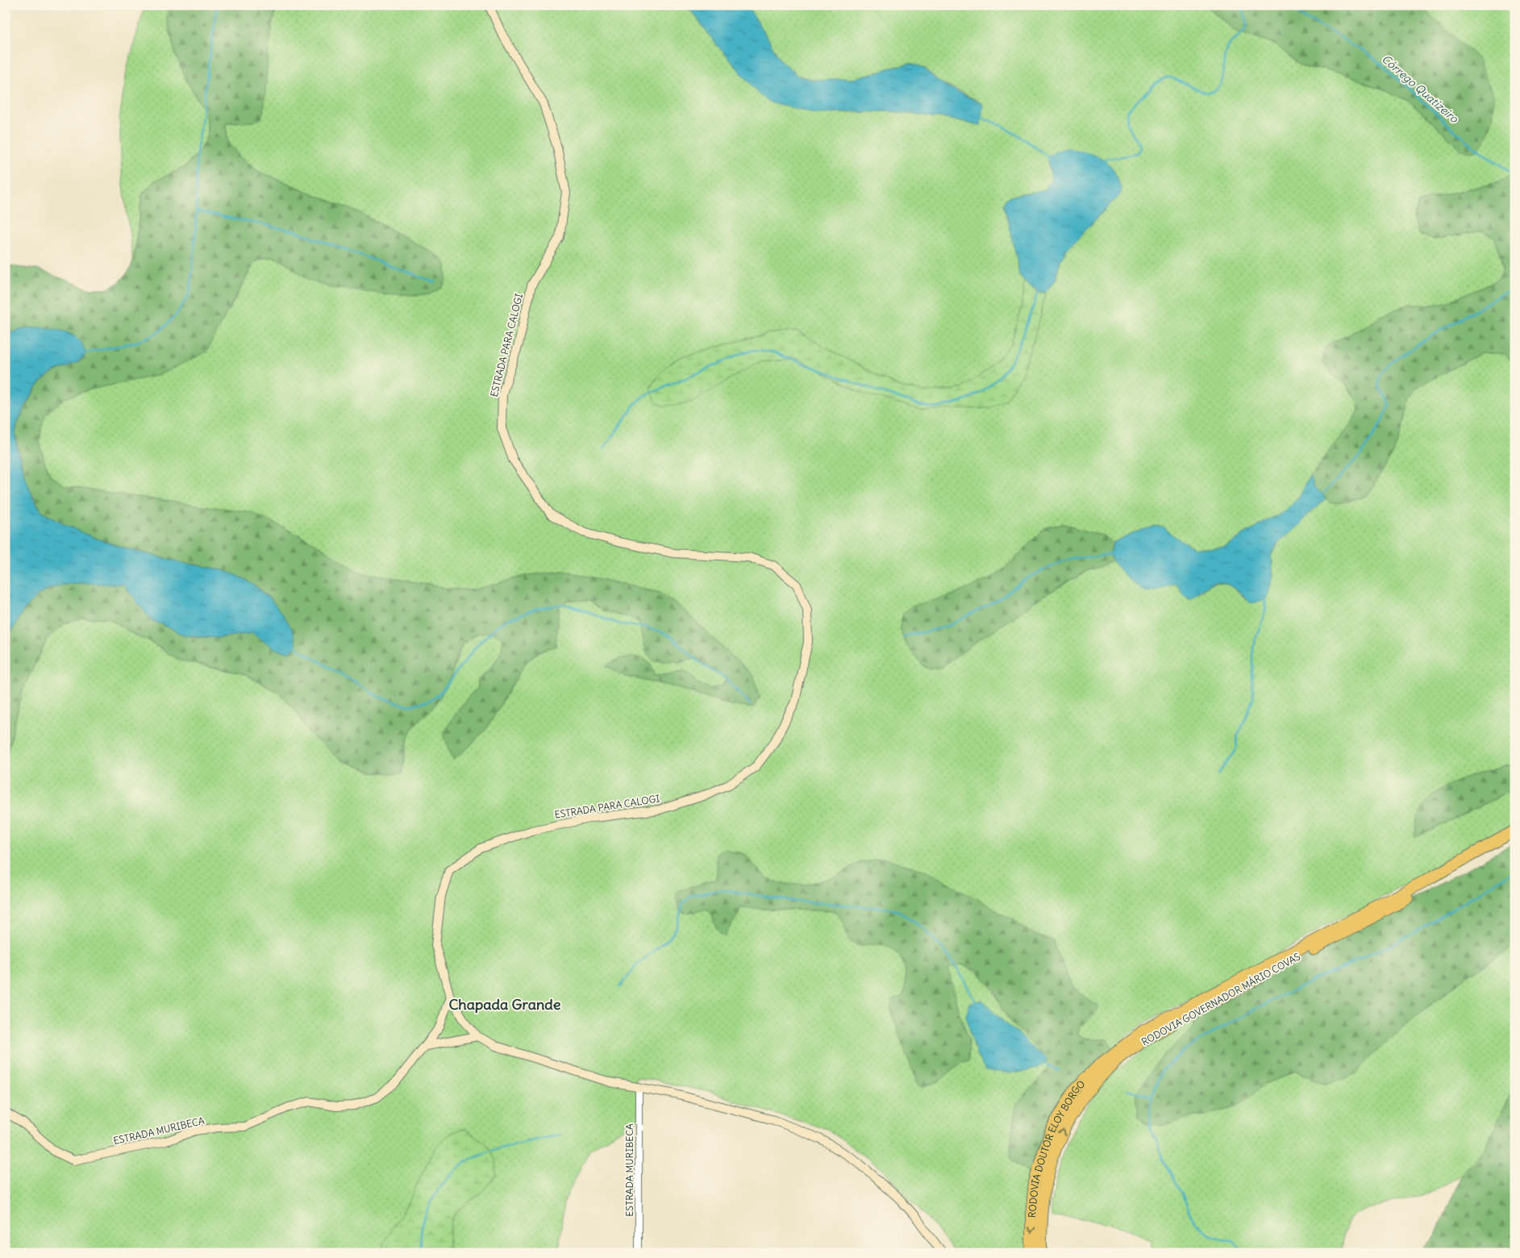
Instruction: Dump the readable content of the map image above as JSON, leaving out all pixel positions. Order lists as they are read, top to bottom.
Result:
{
  "streets": {
    "highway": ["RODOVIA GOVERNADOR MÁRIO COVAS", "RODOVIA DOUTOR ELOY BORGO"],
    "street": ["ESTRADA PARA CALOGI", "ESTRADA MURIBECA"]
  },
  "crossings": [
    ["ESTRADA PARA CALOGI", "ESTRADA MURIBECA"],
    ["RODOVIA GOVERNADOR MÁRIO COVAS", "RODOVIA DOUTOR ELOY BORGO"]
  ],
  "one_way": ["RODOVIA DOUTOR ELOY BORGO"],
  "districts": ["Chapada Grande"],
  "water": ["Córrego Quatizeiro"]
}
